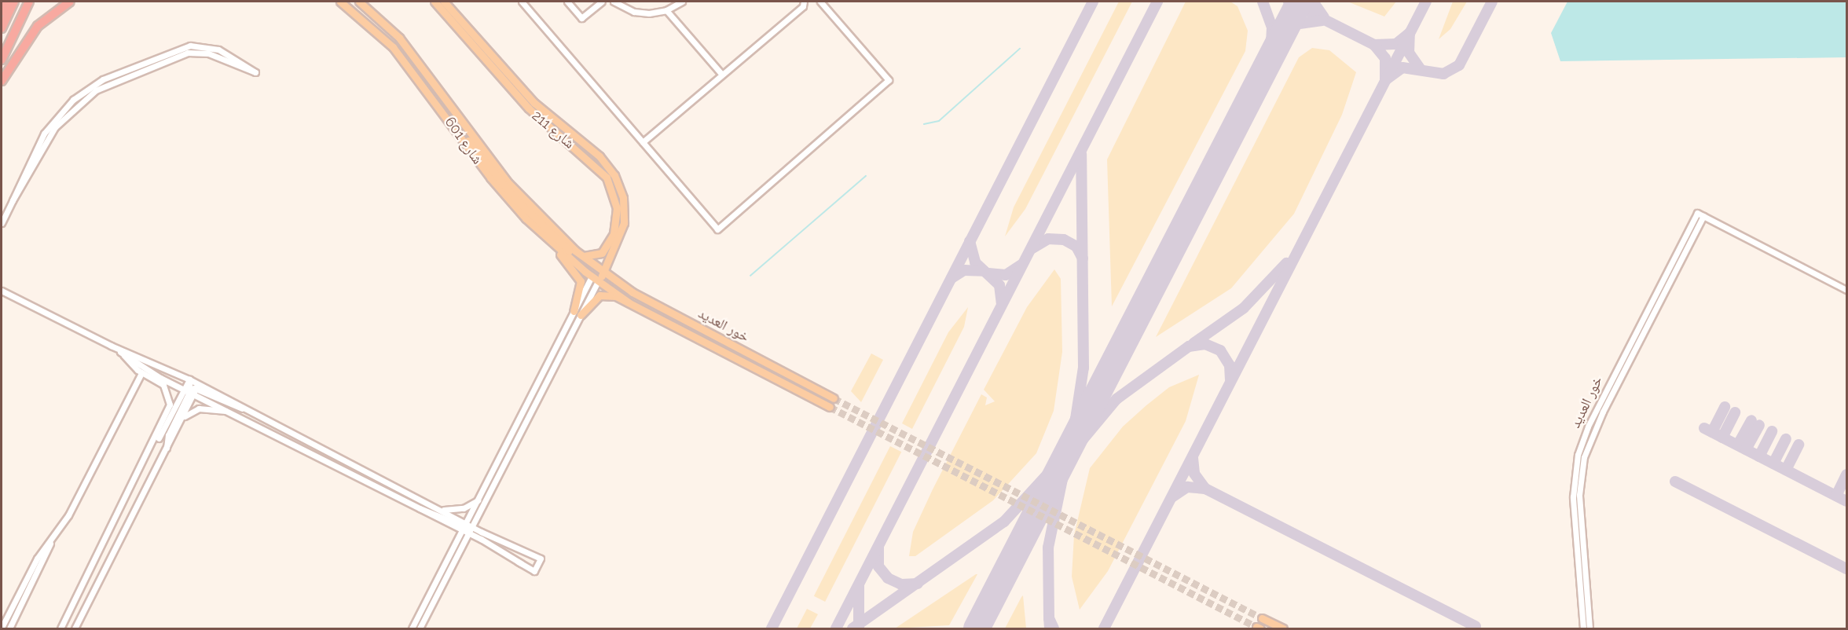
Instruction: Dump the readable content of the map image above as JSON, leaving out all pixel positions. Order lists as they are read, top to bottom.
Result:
{
  "streets": {
    "main road": ["شارع 211", "شارع 601", "خور العديد"]
  },
  "crossings": [
    ["شارع 211", "شارع 601"],
    ["شارع 211", "خور العديد"],
    ["شارع 601", "خور العديد"]
  ]
}
